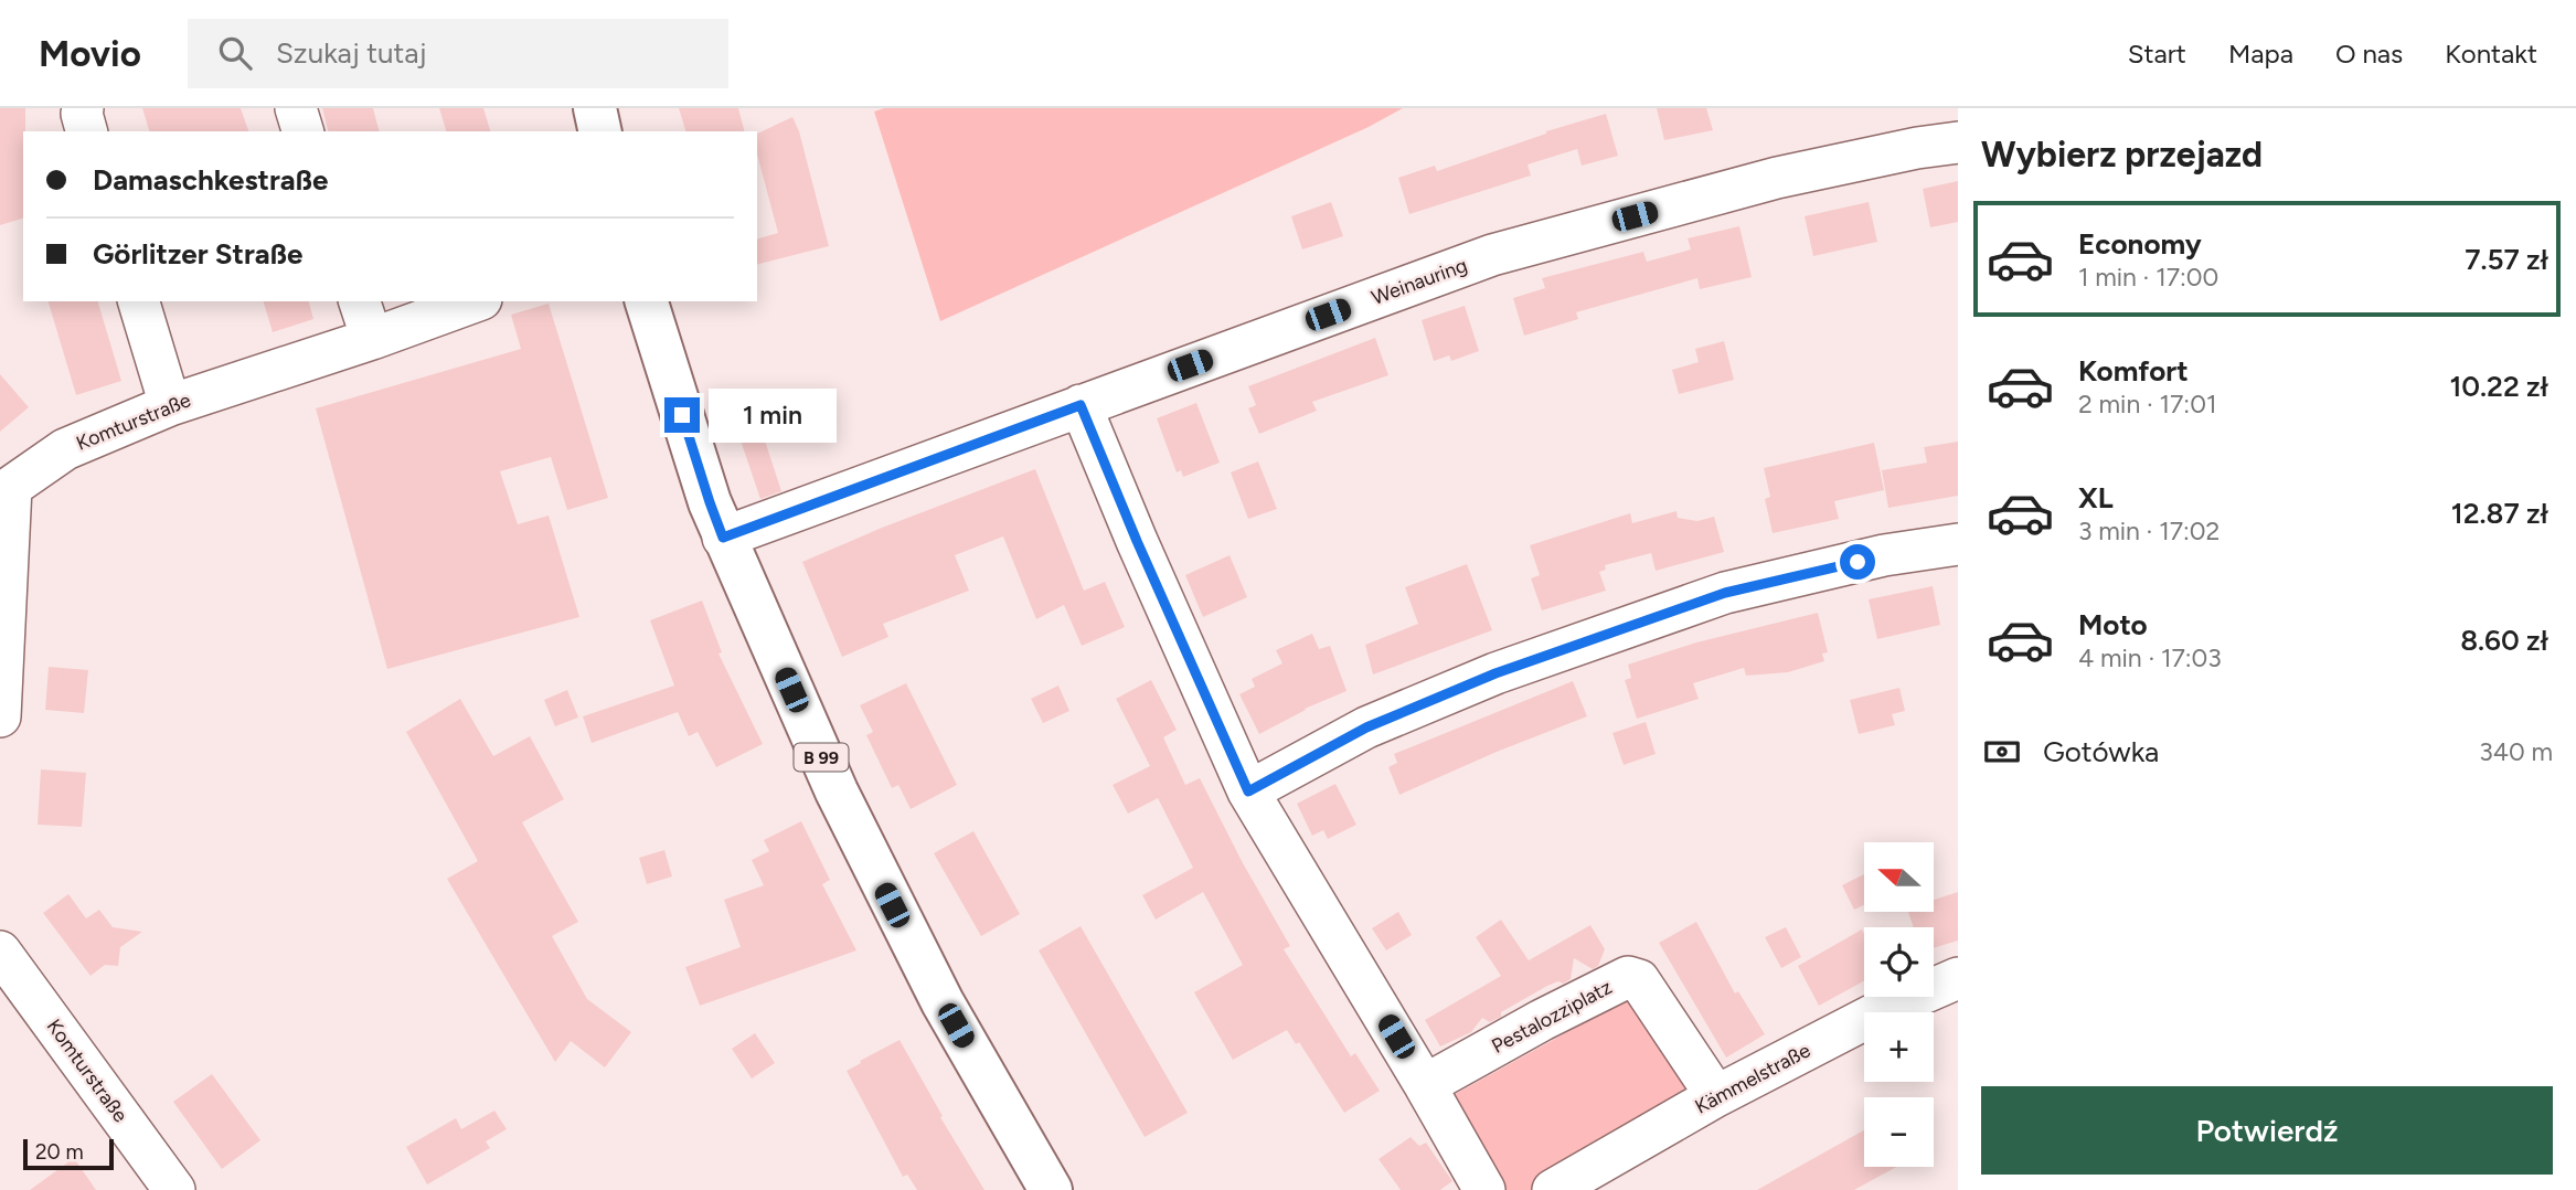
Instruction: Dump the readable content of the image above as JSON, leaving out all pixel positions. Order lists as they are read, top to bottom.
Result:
{
  "streets": {
    "main road": ["B 99"],
    "street": [
      "Weinauring",
      "Komturstraße",
      "Pestalozziplatz",
      "Kämmelstraße"
    ]
  },
  "crossings": [
    ["Weinauring", "B 99"],
    ["Pestalozziplatz", "Kämmelstraße"]
  ],
  "scale_bar": "20 m",
  "north": "left",
  "page": {
    "header": "Movio",
    "search": "Szukaj tutaj",
    "nav": [
      "Start",
      "Mapa",
      "O nas",
      "Kontakt"
    ],
    "heading": "Wybierz przejazd",
    "banner": ["Damaschkestraße", "Görlitzer Straße"],
    "list": [
      {
        "name": "Economy",
        "note": "1 min · 17:00",
        "value": "7.57 zł"
      },
      {
        "name": "Komfort",
        "note": "2 min · 17:01",
        "value": "10.22 zł"
      },
      {
        "name": "XL",
        "note": "3 min · 17:02",
        "value": "12.87 zł"
      },
      {
        "name": "Moto",
        "note": "4 min · 17:03",
        "value": "8.60 zł"
      }
    ],
    "bubble": "1 min",
    "pay": ["Gotówka", "340 m"],
    "map_buttons": ["+", "−"],
    "buttons": "Potwierdź",
    "scale": "20 m"
  }
}
